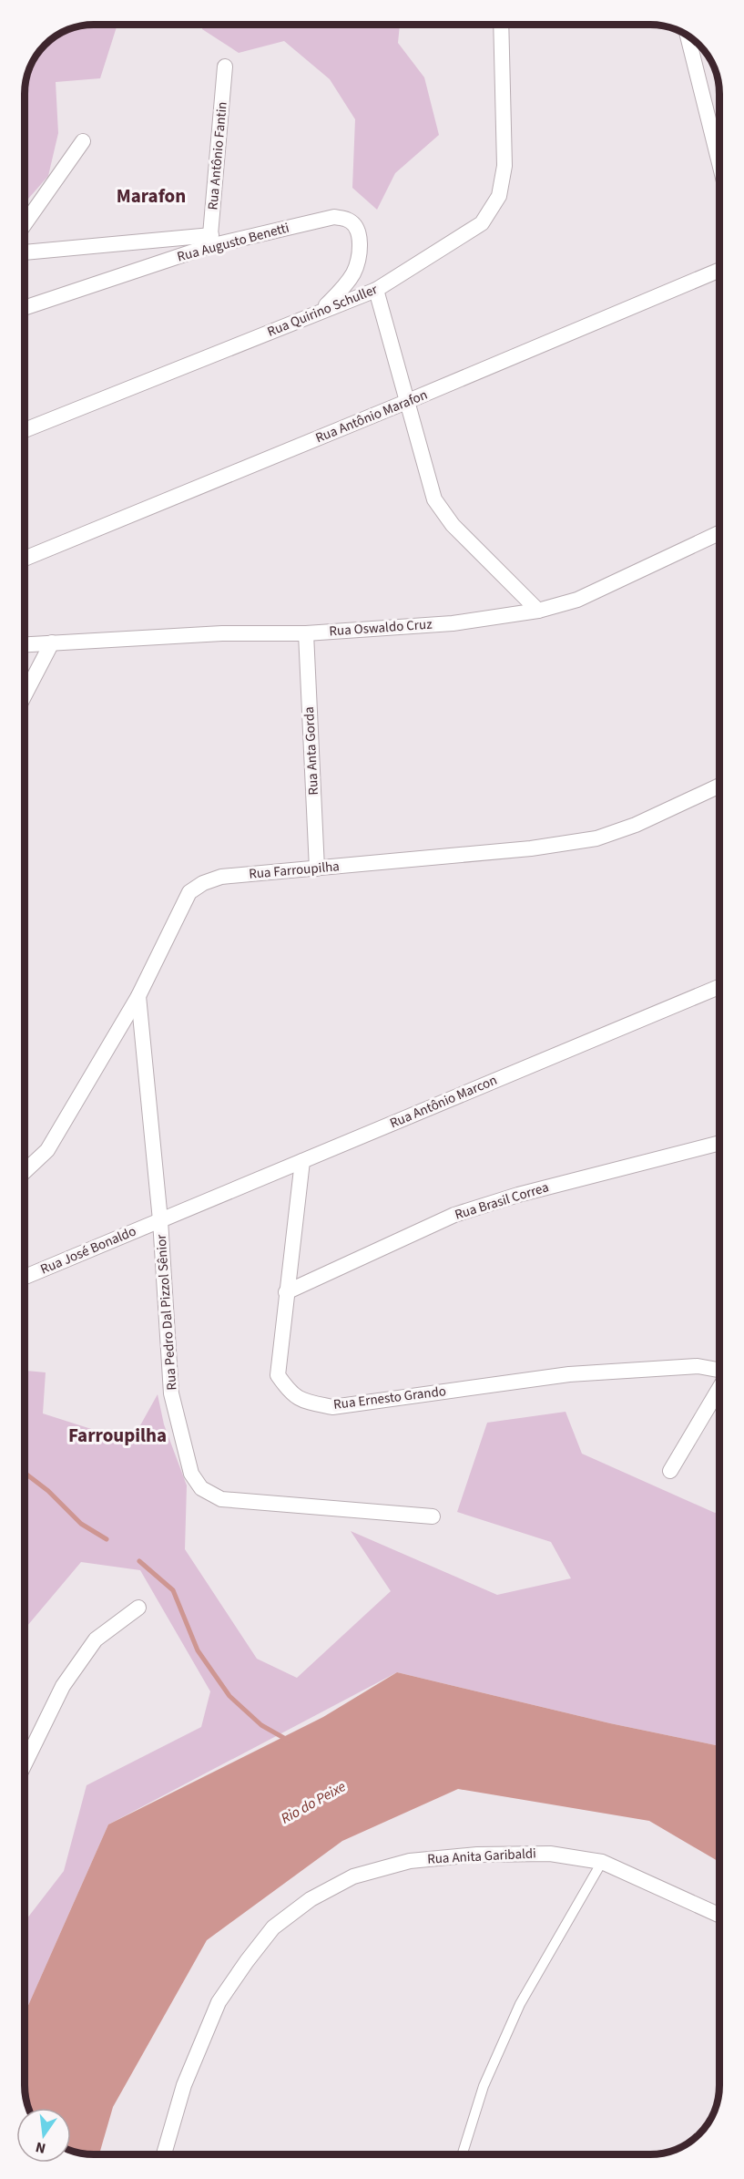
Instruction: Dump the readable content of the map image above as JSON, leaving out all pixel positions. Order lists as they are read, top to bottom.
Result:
{
  "streets": {
    "street": [
      "Rua Antônio Fantin",
      "Rua Augusto Benetti",
      "Rua Quirino Schuller",
      "Rua Antônio Marafon",
      "Rua Oswaldo Cruz",
      "Rua Anta Gorda",
      "Rua Farroupilha",
      "Rua Antônio Marcon",
      "Rua Brasil Correa",
      "Rua José Bonaldo",
      "Rua Pedro Dal Pizzol Sênior",
      "Rua Ernesto Grando",
      "Rua Anita Garibaldi"
    ]
  },
  "crossings": [
    ["Rua Antônio Fantin", "Rua Augusto Benetti"],
    ["Rua Augusto Benetti", "Rua Quirino Schuller"],
    ["Rua Oswaldo Cruz", "Rua Anta Gorda"],
    ["Rua Anta Gorda", "Rua Farroupilha"],
    ["Rua Farroupilha", "Rua Pedro Dal Pizzol Sênior"],
    ["Rua Antônio Marcon", "Rua José Bonaldo"],
    ["Rua Antônio Marcon", "Rua Pedro Dal Pizzol Sênior"],
    ["Rua Antônio Marcon", "Rua Ernesto Grando"],
    ["Rua Brasil Correa", "Rua Ernesto Grando"],
    ["Rua José Bonaldo", "Rua Pedro Dal Pizzol Sênior"]
  ],
  "districts": ["Marafon", "Farroupilha"],
  "water": ["Rio do Peixe"],
  "north": "bottom"
}
